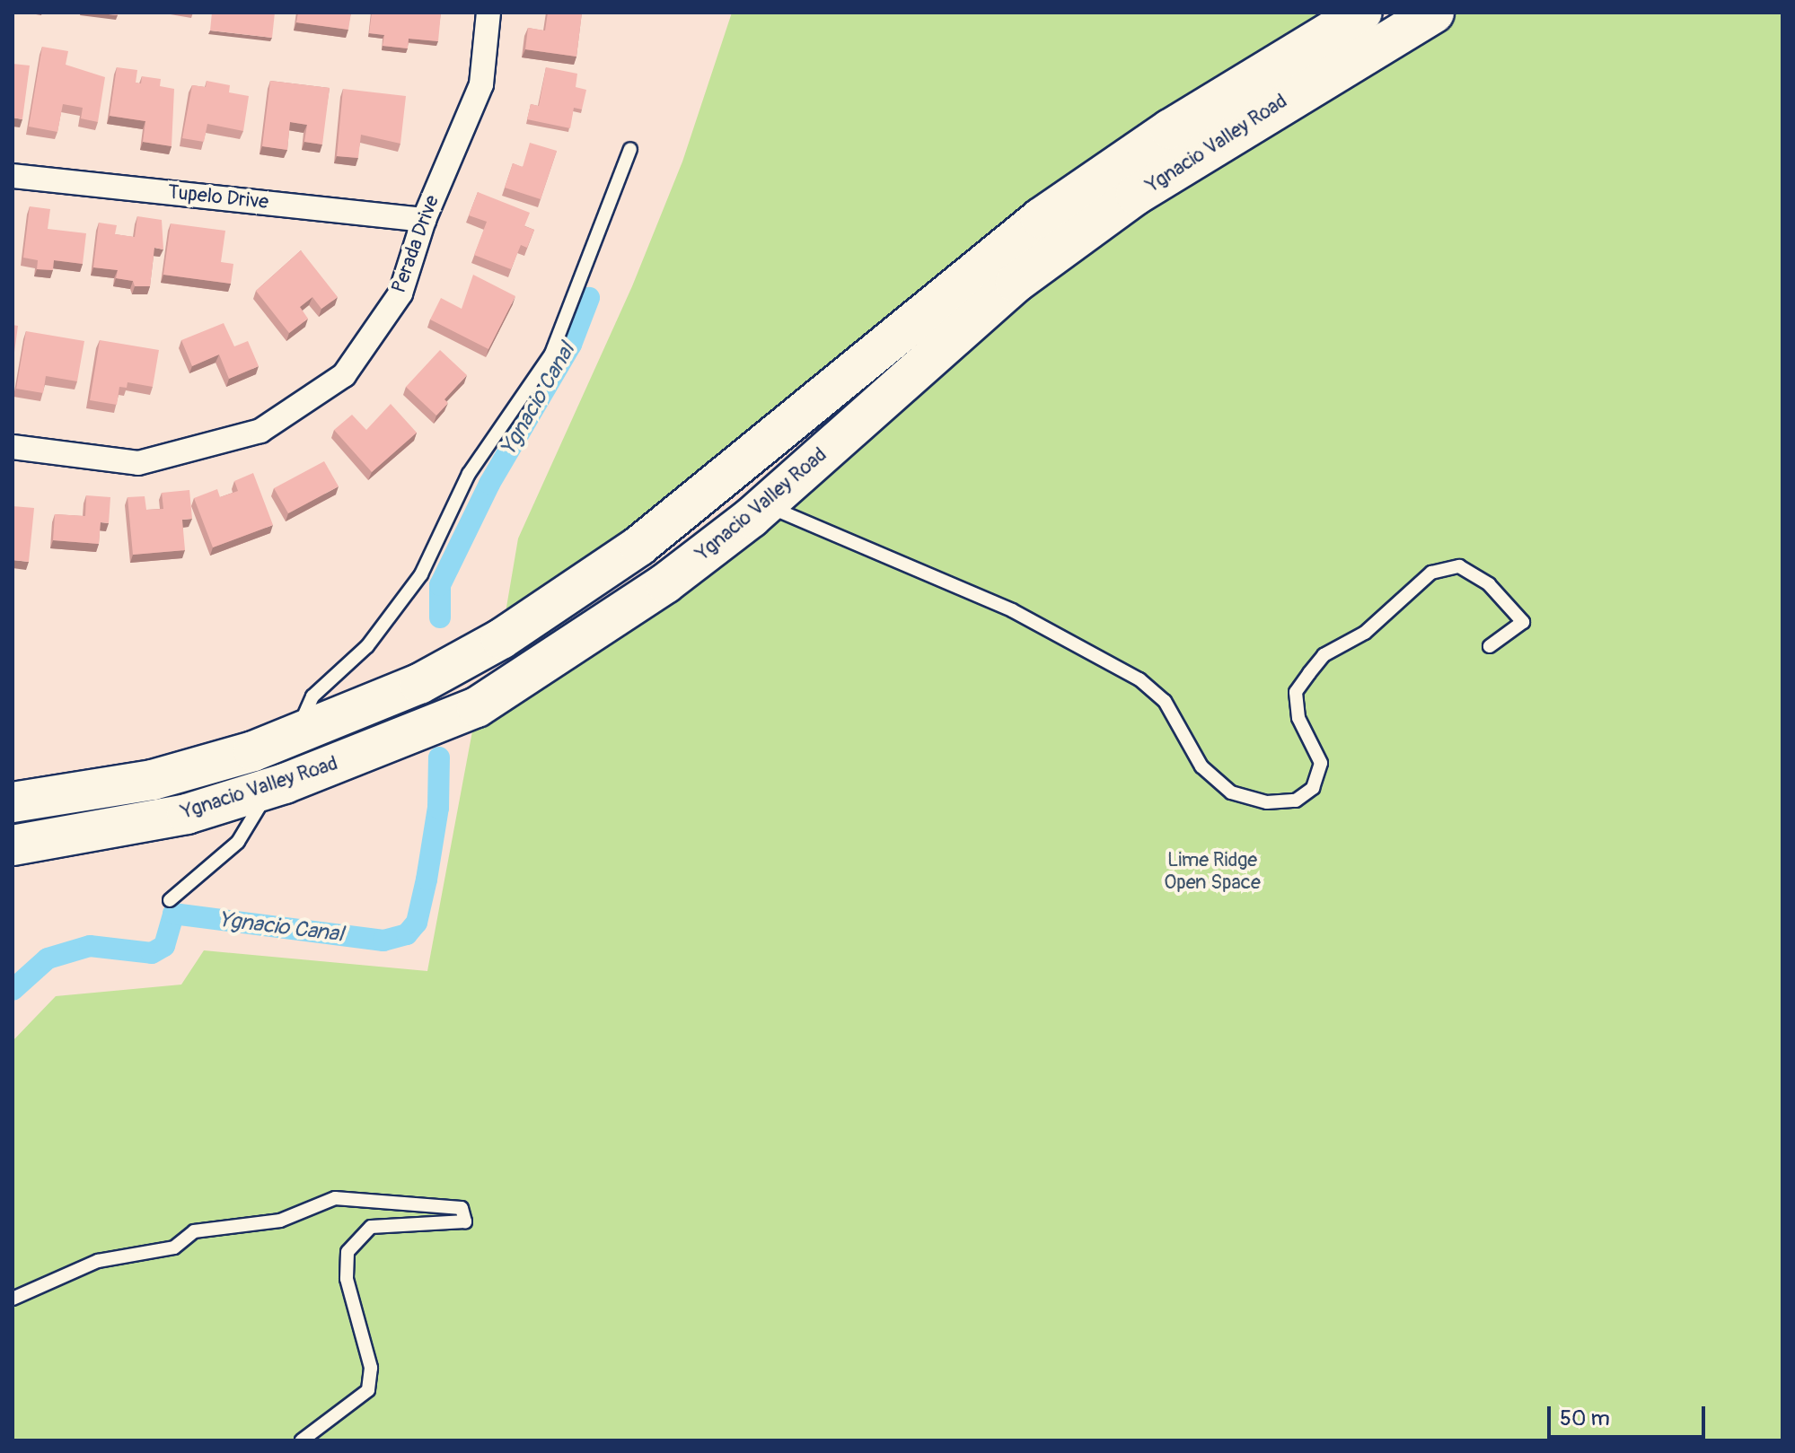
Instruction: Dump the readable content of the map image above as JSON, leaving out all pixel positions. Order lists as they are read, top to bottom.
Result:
{
  "streets": {
    "highway": ["Ygnacio Valley Road"],
    "street": ["Tupelo Drive", "Perada Drive"]
  },
  "crossings": [
    ["Tupelo Drive", "Perada Drive"]
  ],
  "water": ["Ygnacio Canal"],
  "parks": ["Lime Ridge Open Space"],
  "scale_bar": "50 m"
}
